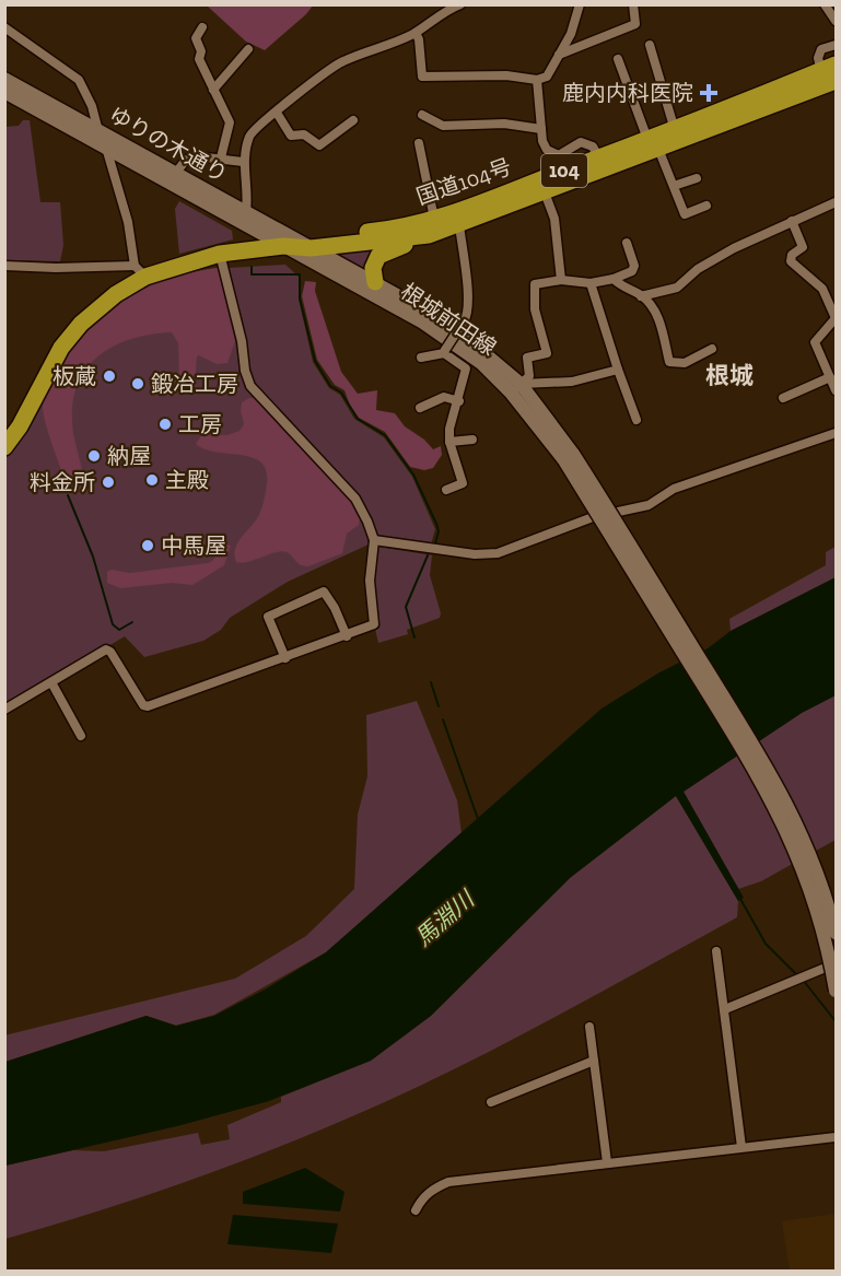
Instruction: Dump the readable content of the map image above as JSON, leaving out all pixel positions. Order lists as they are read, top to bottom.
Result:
{
  "streets": {
    "highway": ["104", "国道104号"],
    "street": ["ゆりの木通り", "根城前田線"]
  },
  "crossings": [
    ["ゆりの木通り", "国道104号"],
    ["ゆりの木通り", "根城前田線"],
    ["国道104号", "根城前田線"]
  ],
  "districts": ["根城"],
  "water": ["馬淵川"],
  "places": {
    "health": ["鹿内内科医院"],
    "other": [
      "板蔵",
      "鍛冶工房",
      "工房",
      "納屋",
      "主殿",
      "料金所",
      "中馬屋"
    ]
  }
}
